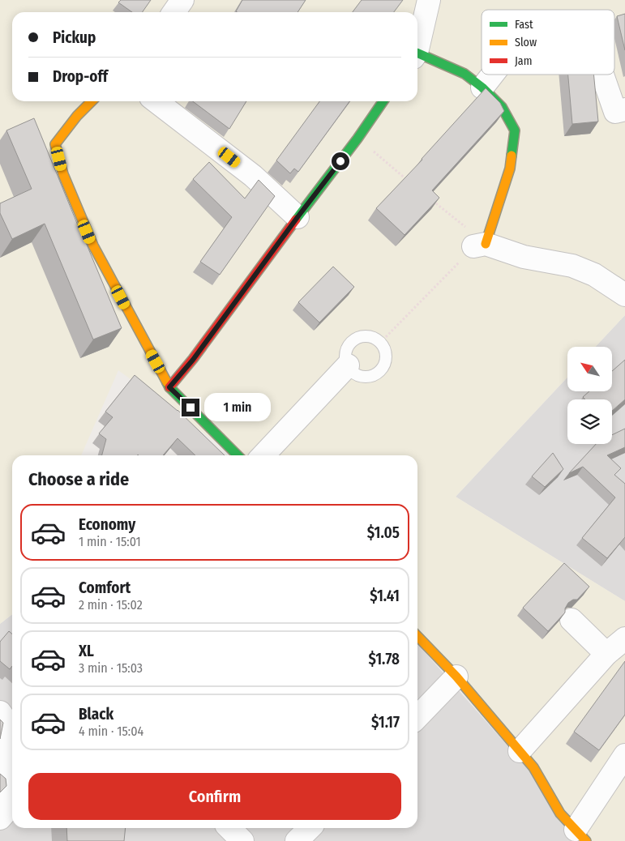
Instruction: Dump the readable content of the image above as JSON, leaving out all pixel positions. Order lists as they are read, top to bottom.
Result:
{
  "legend": ["Fast", "Slow", "Jam"],
  "north": "top left",
  "page": {
    "banner": ["Pickup", "Drop-off"],
    "bubble": "1 min",
    "heading": "Choose a ride",
    "list": [
      {
        "name": "Economy",
        "note": "1 min · 15:01",
        "value": "$1.05"
      },
      {
        "name": "Comfort",
        "note": "2 min · 15:02",
        "value": "$1.41"
      },
      {
        "name": "XL",
        "note": "3 min · 15:03",
        "value": "$1.78"
      },
      {
        "name": "Black",
        "note": "4 min · 15:04",
        "value": "$1.17"
      }
    ],
    "buttons": "Confirm"
  }
}
